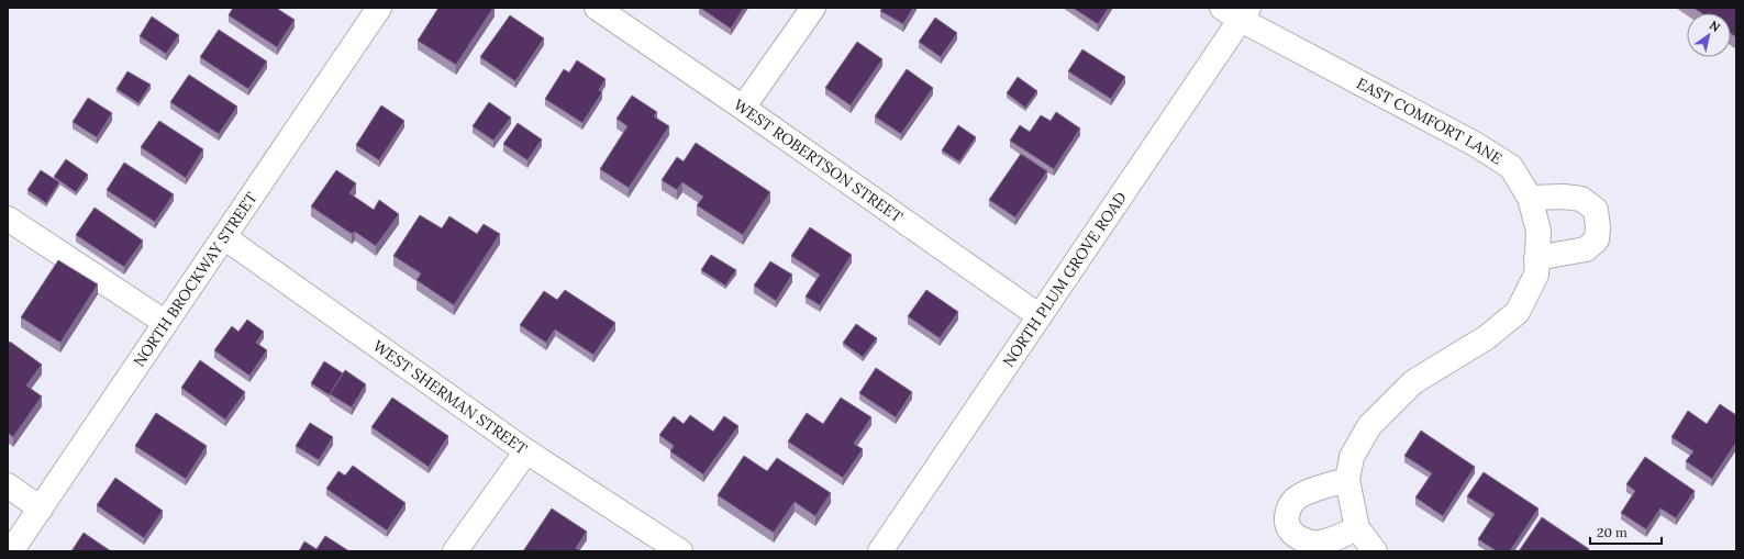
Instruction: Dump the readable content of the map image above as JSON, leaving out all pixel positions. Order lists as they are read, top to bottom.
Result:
{
  "streets": {
    "street": [
      "EAST COMFORT LANE",
      "WEST ROBERTSON STREET",
      "NORTH PLUM GROVE ROAD",
      "NORTH BROCKWAY STREET",
      "WEST SHERMAN STREET"
    ]
  },
  "crossings": [
    ["EAST COMFORT LANE", "NORTH PLUM GROVE ROAD"],
    ["WEST ROBERTSON STREET", "NORTH PLUM GROVE ROAD"],
    ["NORTH BROCKWAY STREET", "WEST SHERMAN STREET"]
  ],
  "scale_bar": "20 m",
  "north": "top right"
}
